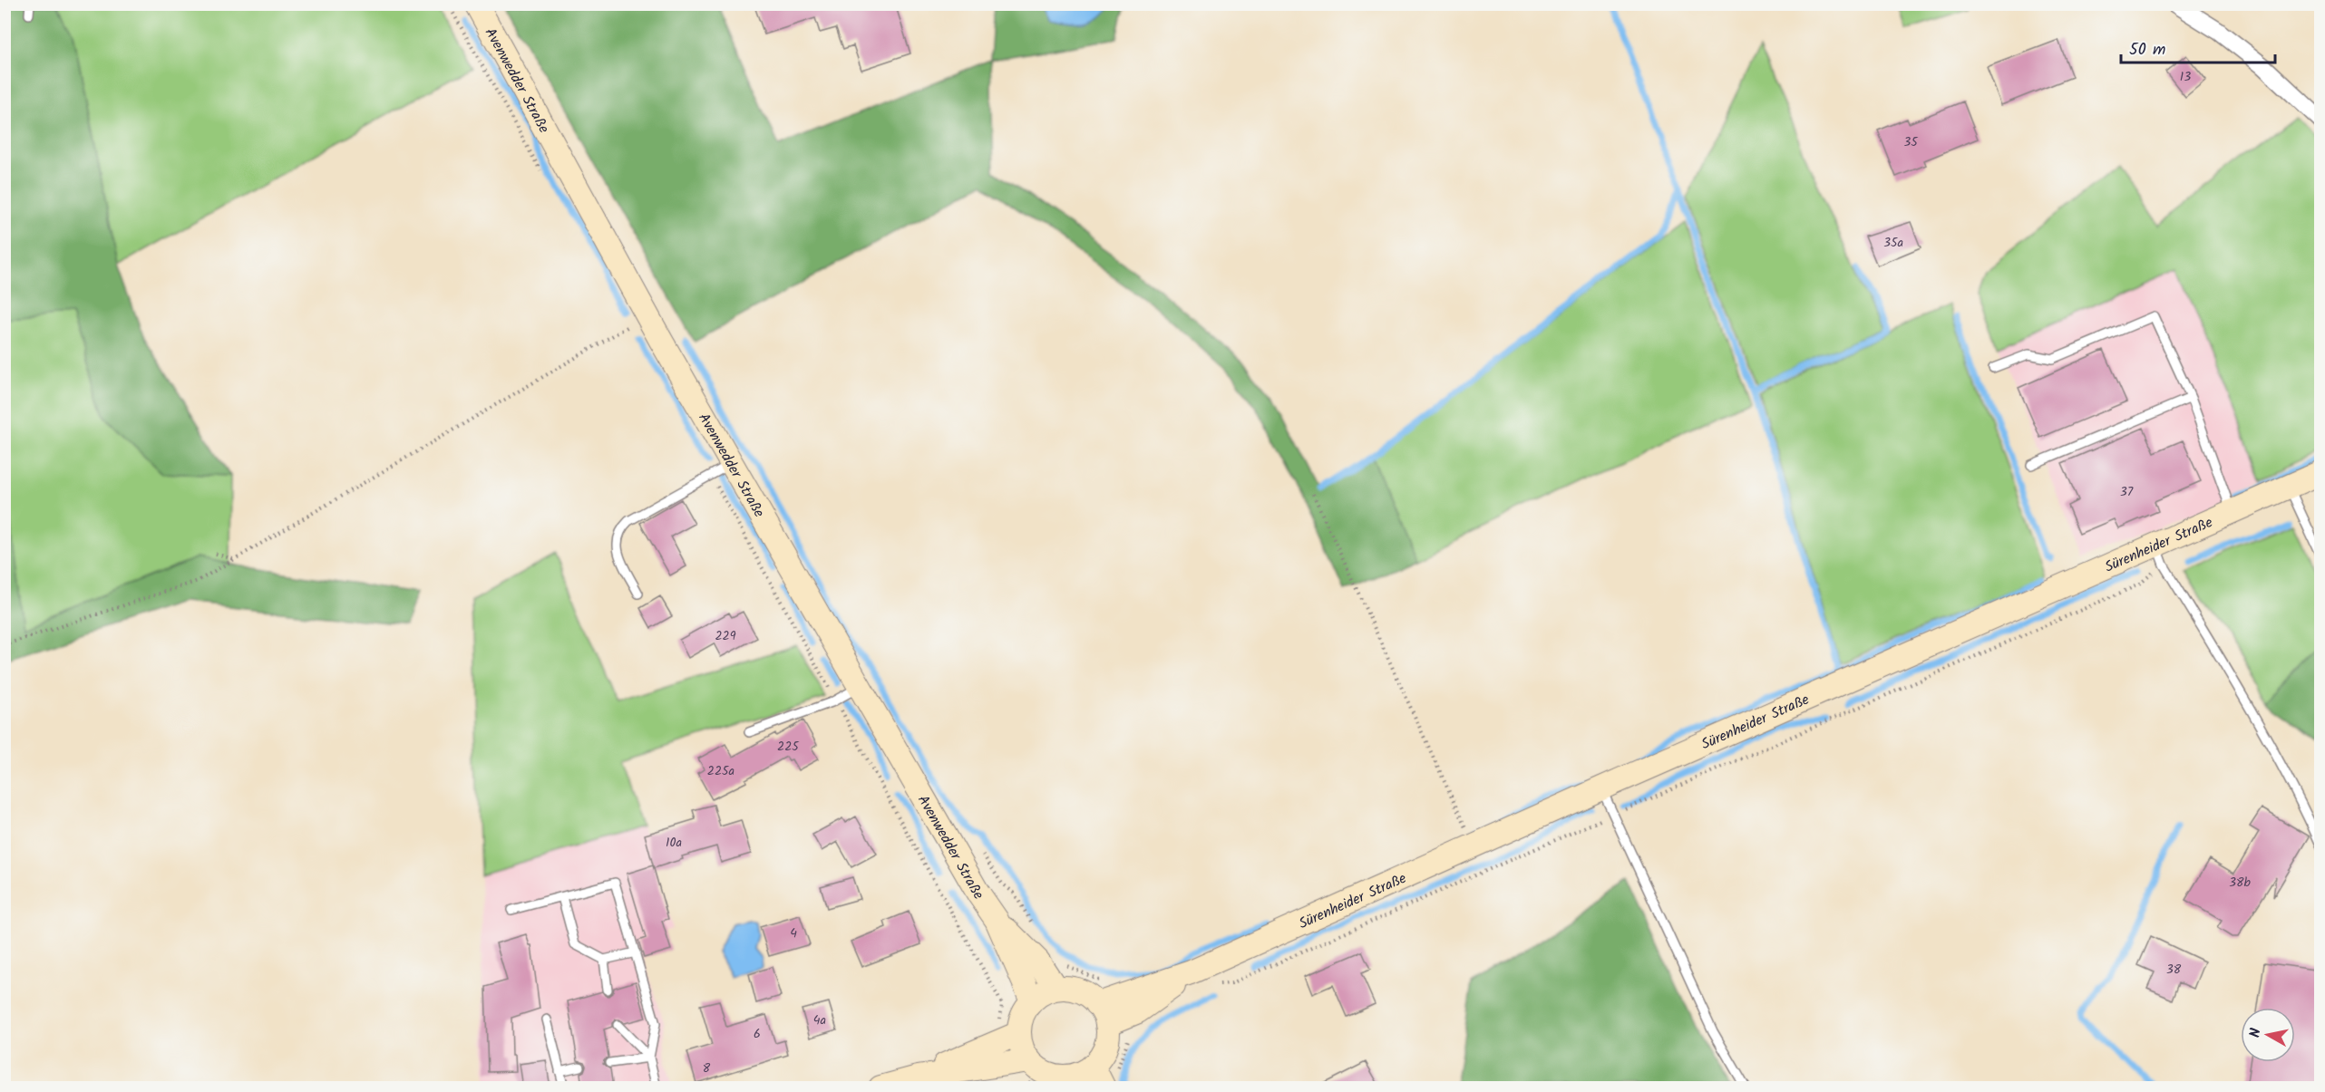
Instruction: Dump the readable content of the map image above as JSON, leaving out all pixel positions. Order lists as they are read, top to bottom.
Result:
{
  "streets": {
    "street": ["Avenwedder Straße", "Sürenheider Straße"]
  },
  "crossings": [
    ["Avenwedder Straße", "Sürenheider Straße"]
  ],
  "house_numbers": [
    "13",
    "35",
    "35a",
    "37",
    "229",
    "225",
    "225a",
    "10a",
    "38b",
    "4",
    "38",
    "4a",
    "6",
    "8"
  ],
  "scale_bar": "50 m",
  "north": "left"
}
